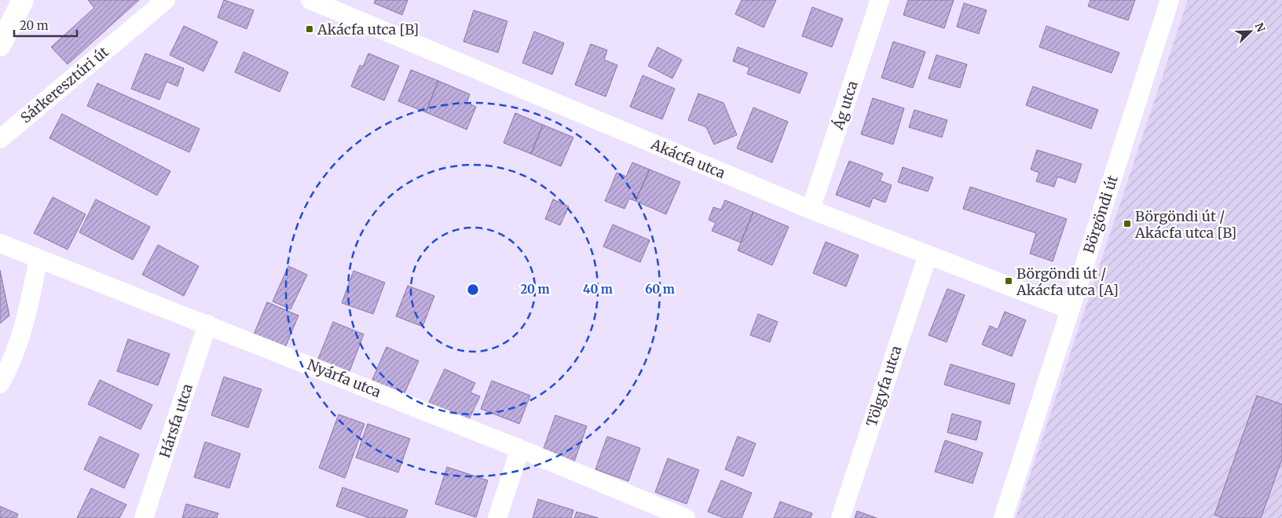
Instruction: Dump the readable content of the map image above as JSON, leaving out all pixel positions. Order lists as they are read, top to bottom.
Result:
{
  "streets": {
    "street": [
      "Sárkeresztúri út",
      "Ág utca",
      "Akácfa utca",
      "Börgöndi út",
      "Nyárfa utca",
      "Tölgyfa utca",
      "Hársfa utca"
    ]
  },
  "crossings": [
    ["Ág utca", "Akácfa utca"],
    ["Akácfa utca", "Börgöndi út"],
    ["Akácfa utca", "Tölgyfa utca"],
    ["Nyárfa utca", "Hársfa utca"]
  ],
  "places": {
    "transit": ["Akácfa utca [B]", "Börgöndi út / Akácfa utca [B]", "Börgöndi út / Akácfa utca [A]"]
  },
  "scale_bar": "20 m",
  "north": "top right",
  "rings": ["20 m", "40 m", "60 m"]
}
